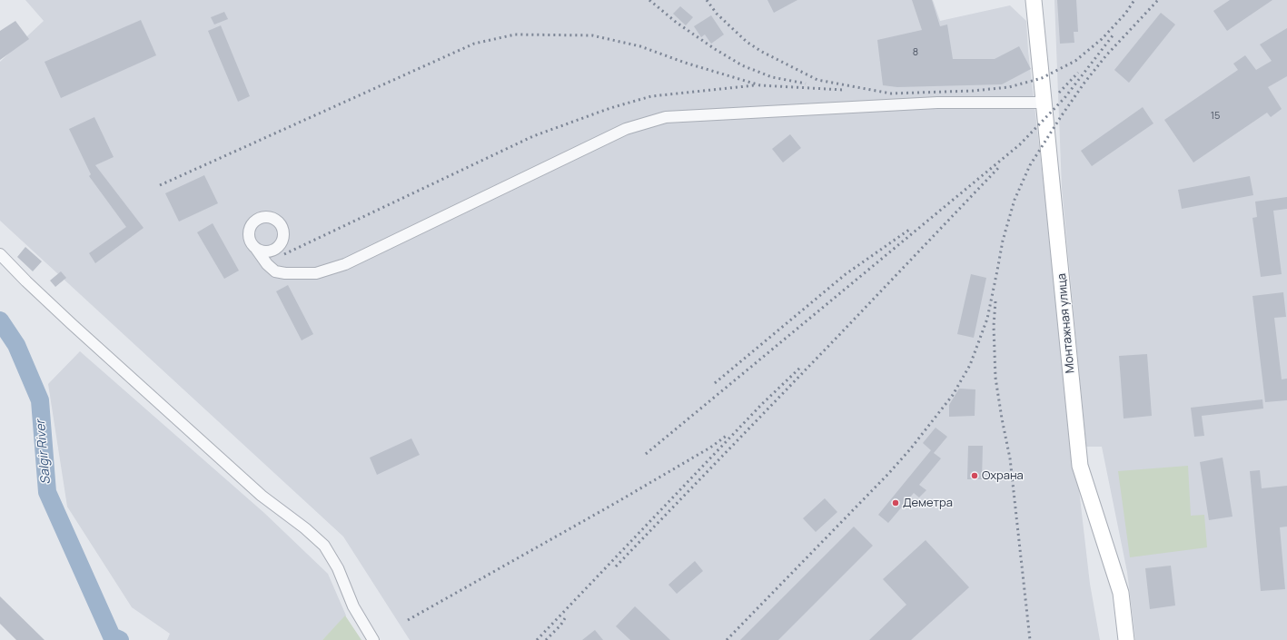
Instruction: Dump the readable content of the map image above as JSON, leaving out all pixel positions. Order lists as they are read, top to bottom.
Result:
{
  "streets": {
    "street": ["Монтажная улица"]
  },
  "water": ["Salgir River"],
  "places": ["Охрана", "Деметра"],
  "house_numbers": ["8", "15"]
}
